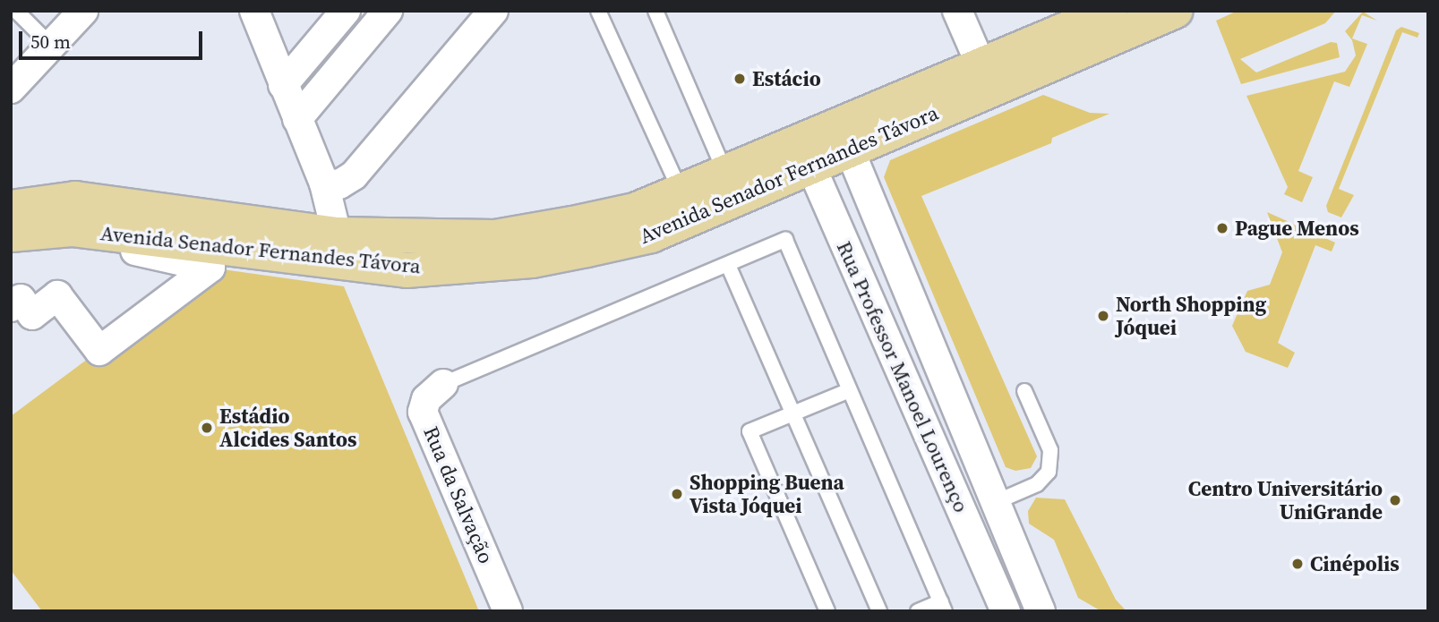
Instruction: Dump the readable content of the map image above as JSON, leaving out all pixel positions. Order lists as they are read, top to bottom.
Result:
{
  "streets": {
    "main road": ["Avenida Senador Fernandes Távora"],
    "street": ["Rua Professor Manoel Lourenço", "Rua da Salvação"]
  },
  "crossings": [
    ["Avenida Senador Fernandes Távora", "Rua Professor Manoel Lourenço"]
  ],
  "places": [
    "Estácio",
    "Pague Menos",
    "North Shopping Jóquei",
    "Estádio Alcides Santos",
    "Shopping Buena Vista Jóquei",
    "Centro Universitário UniGrande",
    "Cinépolis"
  ],
  "scale_bar": "50 m"
}
